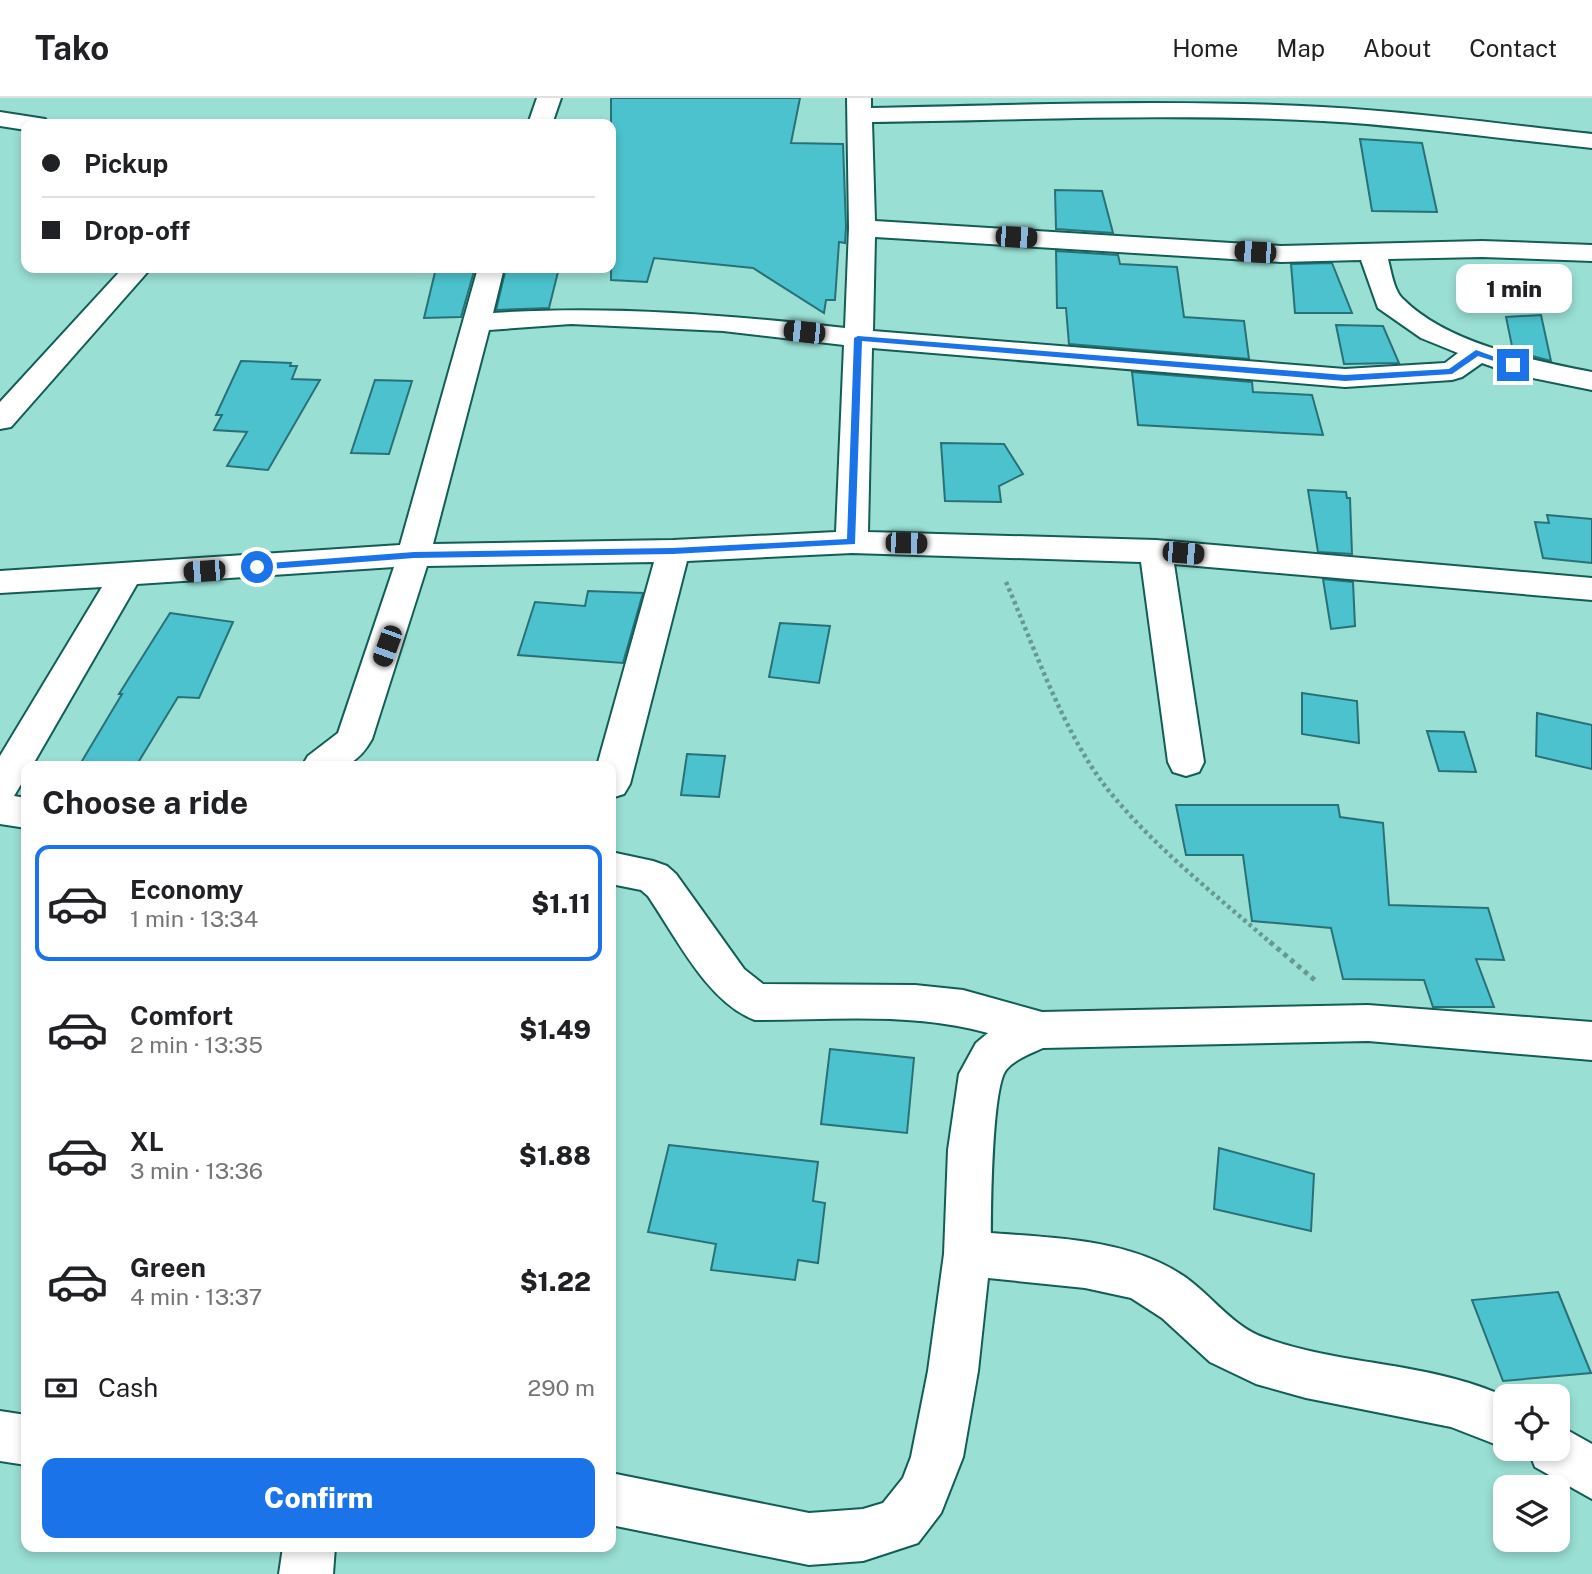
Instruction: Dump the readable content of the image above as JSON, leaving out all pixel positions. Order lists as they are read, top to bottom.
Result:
{
  "page": {
    "header": "Tako",
    "nav": [
      "Home",
      "Map",
      "About",
      "Contact"
    ],
    "banner": ["Pickup", "Drop-off"],
    "bubble": "1 min",
    "heading": "Choose a ride",
    "list": [
      {
        "name": "Economy",
        "note": "1 min · 13:34",
        "value": "$1.11"
      },
      {
        "name": "Comfort",
        "note": "2 min · 13:35",
        "value": "$1.49"
      },
      {
        "name": "XL",
        "note": "3 min · 13:36",
        "value": "$1.88"
      },
      {
        "name": "Green",
        "note": "4 min · 13:37",
        "value": "$1.22"
      }
    ],
    "pay": ["Cash", "290 m"],
    "buttons": "Confirm"
  }
}
